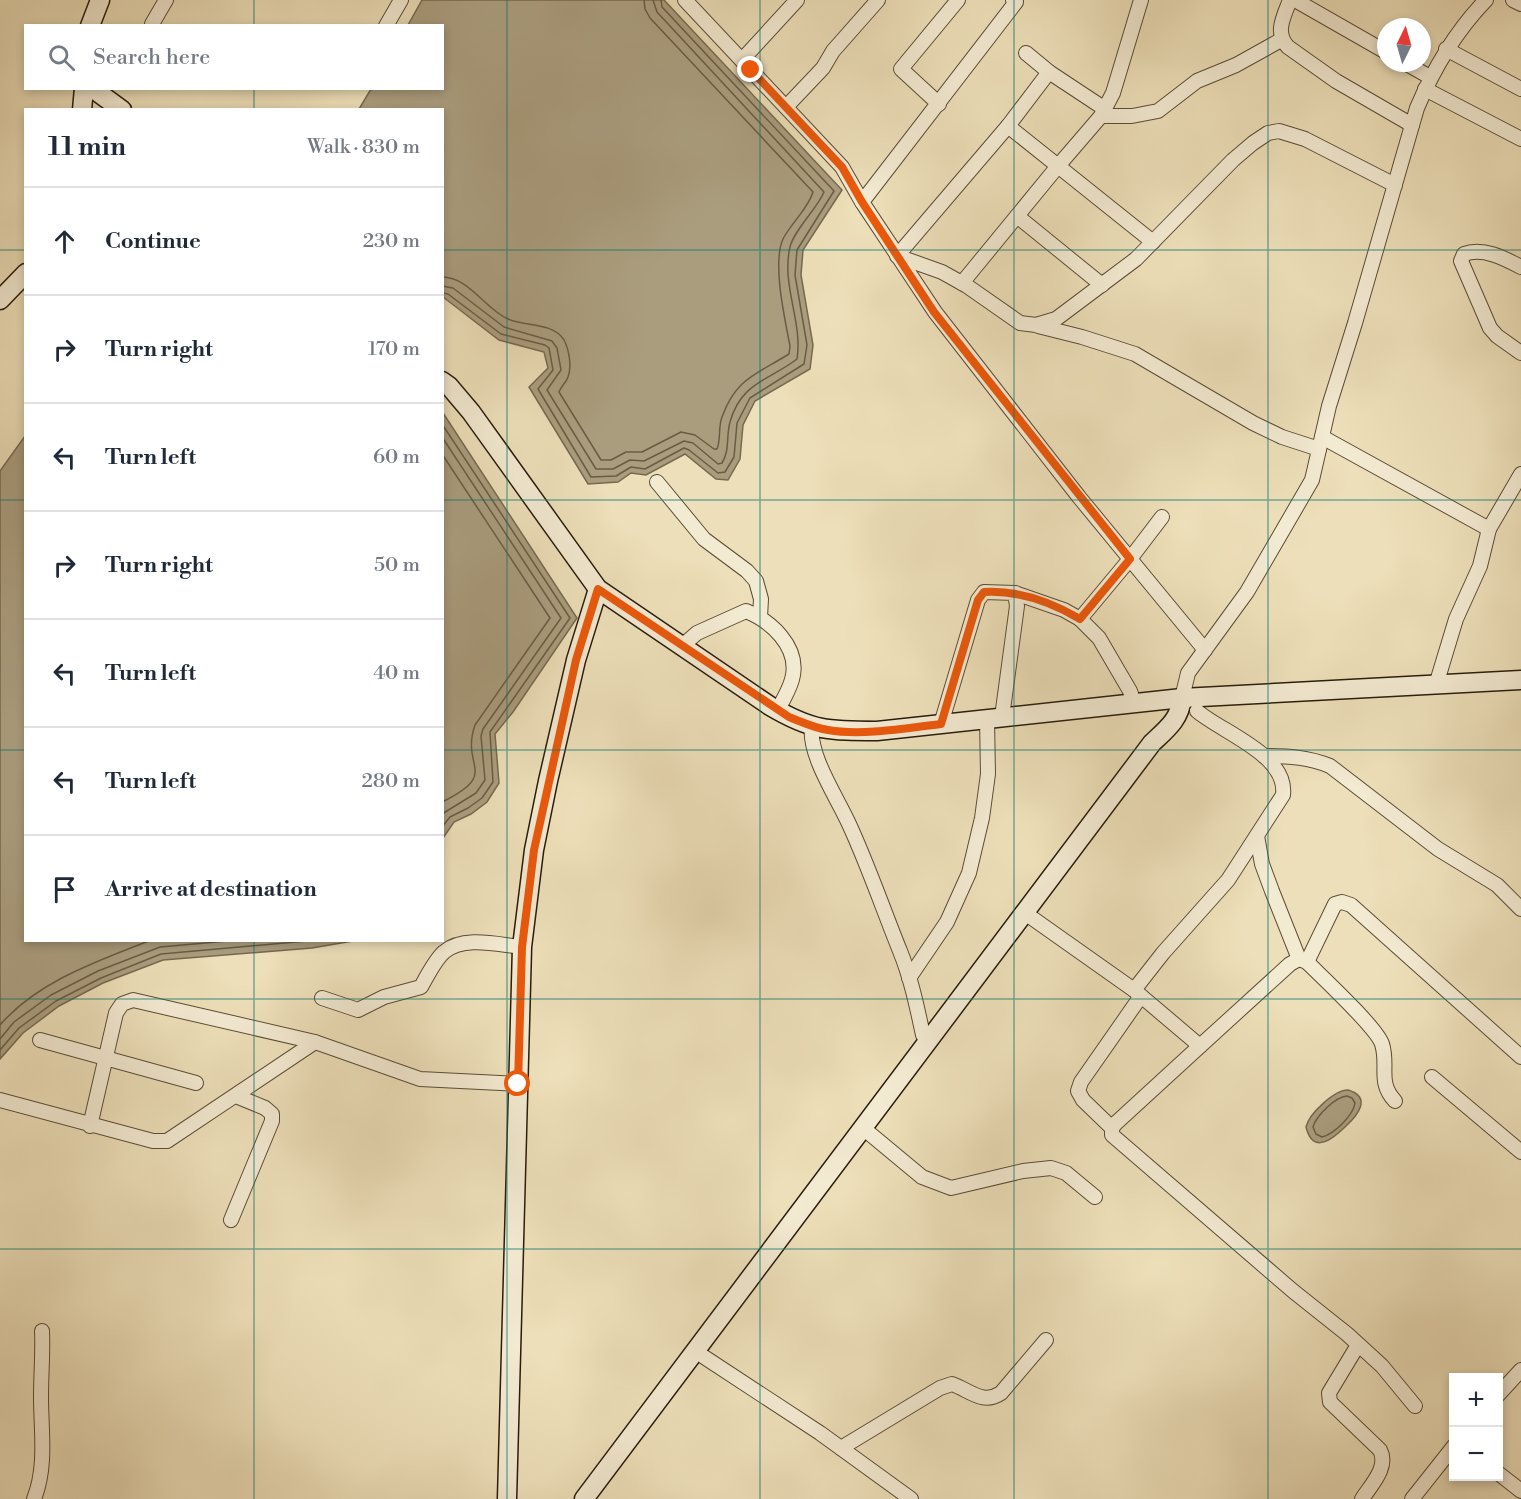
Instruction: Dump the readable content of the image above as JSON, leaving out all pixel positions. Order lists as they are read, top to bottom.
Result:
{
  "north": "top",
  "page": {
    "search": "Search here",
    "heading": ["11 min", "Walk · 830 m"],
    "list": [
      ["Continue", "230 m"],
      ["Turn right", "170 m"],
      ["Turn left", "60 m"],
      ["Turn right", "50 m"],
      ["Turn left", "40 m"],
      ["Turn left", "280 m"],
      "Arrive at destination"
    ],
    "map_buttons": ["+", "−"]
  }
}
